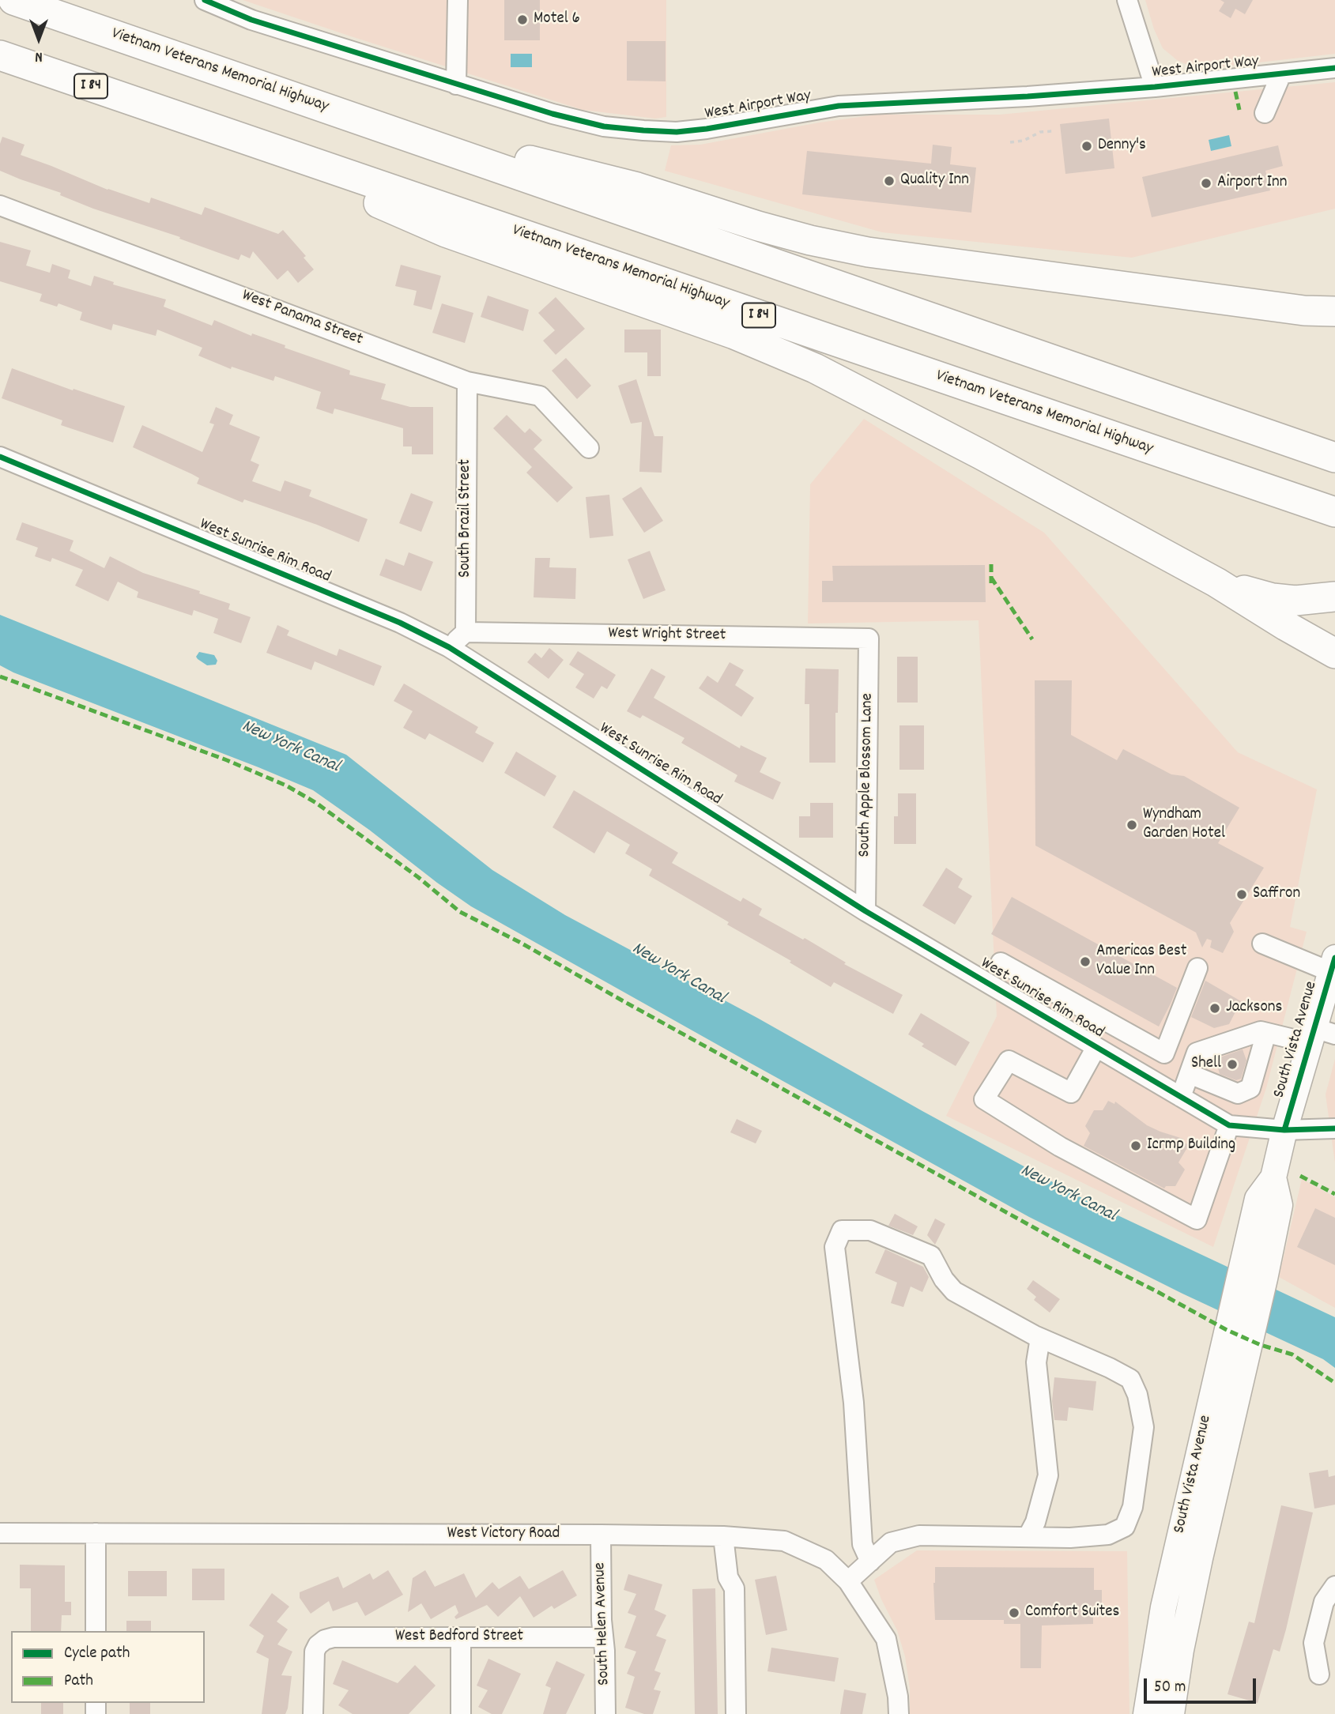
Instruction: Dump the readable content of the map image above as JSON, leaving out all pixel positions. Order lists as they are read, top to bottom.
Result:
{
  "streets": {
    "highway": ["Vietnam Veterans Memorial Highway", "I 84"],
    "main road": ["South Vista Avenue"],
    "street": [
      "West Airport Way",
      "West Panama Street",
      "South Brazil Street",
      "West Sunrise Rim Road",
      "West Wright Street",
      "South Apple Blossom Lane",
      "West Victory Road",
      "South Helen Avenue",
      "West Bedford Street"
    ]
  },
  "crossings": [
    ["West Panama Street", "South Brazil Street"],
    ["South Brazil Street", "West Wright Street"],
    ["West Sunrise Rim Road", "South Apple Blossom Lane"],
    ["West Sunrise Rim Road", "South Vista Avenue"],
    ["West Wright Street", "South Apple Blossom Lane"],
    ["West Victory Road", "South Helen Avenue"],
    ["South Helen Avenue", "West Bedford Street"]
  ],
  "water": ["New York Canal"],
  "places": [
    "Motel 6",
    "Denny's",
    "Quality Inn",
    "Airport Inn",
    "Wyndham Garden Hotel",
    "Saffron",
    "Americas Best Value Inn",
    "Jacksons",
    "Shell",
    "Icrmp Building",
    "Comfort Suites"
  ],
  "legend": ["Cycle path", "Path"],
  "scale_bar": "50 m",
  "north": "bottom"
}
